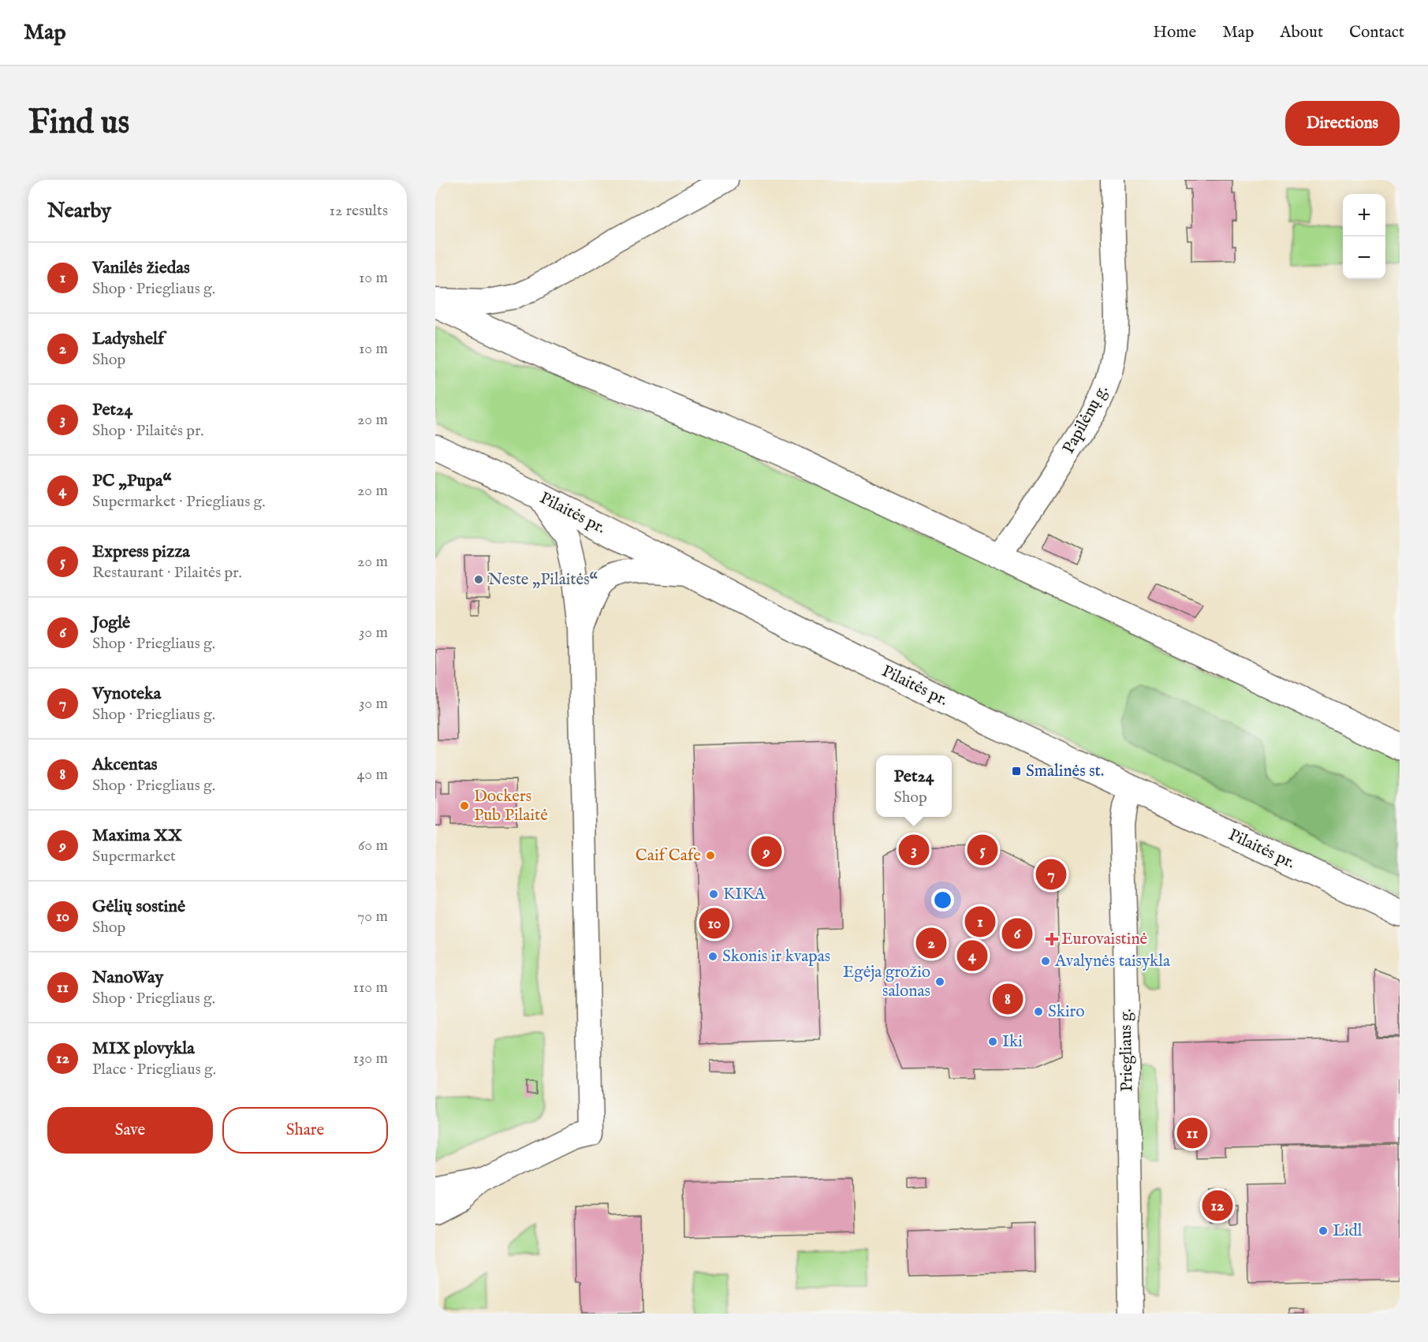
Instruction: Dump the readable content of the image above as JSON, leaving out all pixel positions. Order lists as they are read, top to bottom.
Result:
{
  "streets": {
    "main road": ["Pilaitės pr."],
    "street": ["Papilėnų g.", "Priegliaus g."]
  },
  "crossings": [
    ["Pilaitės pr.", "Priegliaus g."]
  ],
  "places": {
    "other": [
      "Neste „Pilaitės“",
      "Dockers Pub Pilaitė",
      "Caif Cafe",
      "KIKA",
      "Skonis ir kvapas",
      "Avalynės taisykla",
      "Egėja grožio salonas",
      "Skiro",
      "Iki",
      "Lidl"
    ],
    "transit": ["Smalinės st."],
    "health": ["Eurovaistinė"]
  },
  "page": {
    "header": "Map",
    "nav": [
      "Home",
      "Map",
      "About",
      "Contact"
    ],
    "buttons": [
      "Directions",
      ["Save", "Share"]
    ],
    "title": "Find us",
    "heading": ["Nearby", "12 results"],
    "map_buttons": ["+", "−"],
    "list": [
      {
        "mark": "1",
        "name": "Vanilės žiedas",
        "note": "Shop · Priegliaus g.",
        "value": "10 m"
      },
      {
        "mark": "2",
        "name": "Ladyshelf",
        "note": "Shop",
        "value": "10 m"
      },
      {
        "mark": "3",
        "name": "Pet24",
        "note": "Shop · Pilaitės pr.",
        "value": "20 m"
      },
      {
        "mark": "4",
        "name": "PC „Pupa“",
        "note": "Supermarket · Priegliaus g.",
        "value": "20 m"
      },
      {
        "mark": "5",
        "name": "Express pizza",
        "note": "Restaurant · Pilaitės pr.",
        "value": "20 m"
      },
      {
        "mark": "6",
        "name": "Joglė",
        "note": "Shop · Priegliaus g.",
        "value": "30 m"
      },
      {
        "mark": "7",
        "name": "Vynoteka",
        "note": "Shop · Priegliaus g.",
        "value": "30 m"
      },
      {
        "mark": "8",
        "name": "Akcentas",
        "note": "Shop · Priegliaus g.",
        "value": "40 m"
      },
      {
        "mark": "9",
        "name": "Maxima XX",
        "note": "Supermarket",
        "value": "60 m"
      },
      {
        "mark": "10",
        "name": "Gėlių sostinė",
        "note": "Shop",
        "value": "70 m"
      },
      {
        "mark": "11",
        "name": "NanoWay",
        "note": "Shop · Priegliaus g.",
        "value": "110 m"
      },
      {
        "mark": "12",
        "name": "MIX plovykla",
        "note": "Place · Priegliaus g.",
        "value": "130 m"
      }
    ],
    "popup": ["Pet24", "Shop"],
    "pins": [
      "3",
      "5",
      "9",
      "7",
      "1",
      "10",
      "6",
      "2",
      "4",
      "8",
      "11",
      "12"
    ]
  }
}
